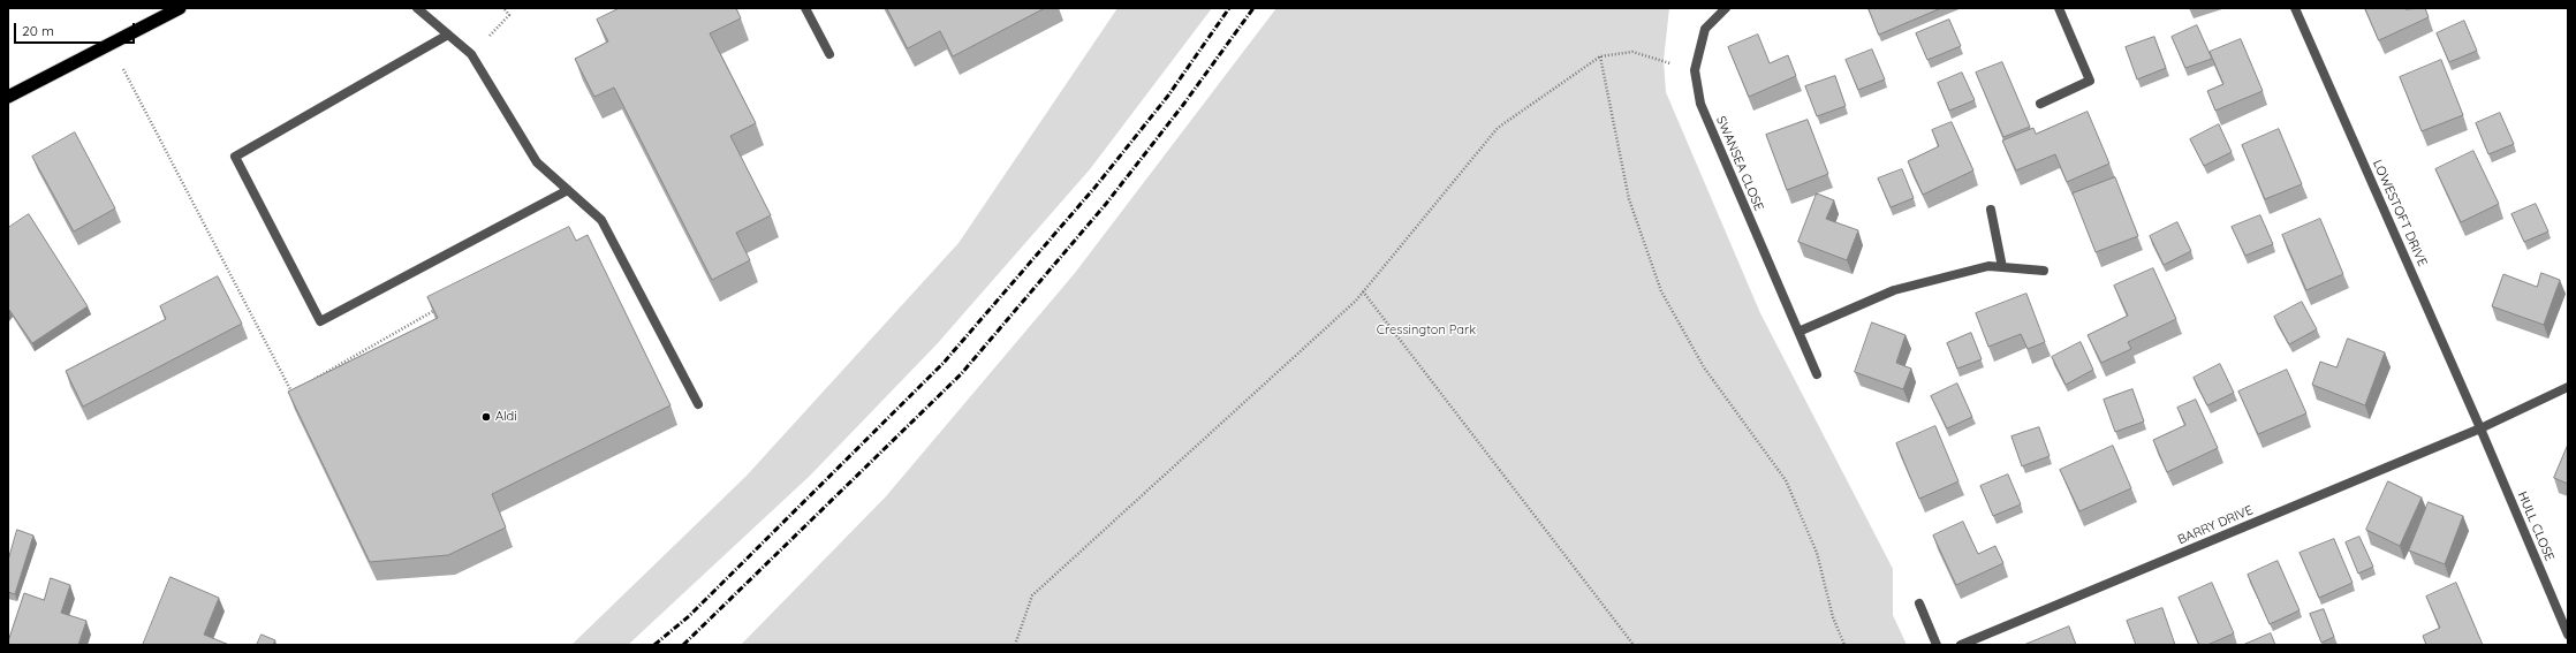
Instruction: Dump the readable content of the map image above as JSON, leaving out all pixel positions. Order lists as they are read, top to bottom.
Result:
{
  "streets": {
    "street": [
      "SWANSEA CLOSE",
      "LOWESTOFT DRIVE",
      "BARRY DRIVE",
      "HULL CLOSE"
    ]
  },
  "crossings": [
    ["LOWESTOFT DRIVE", "BARRY DRIVE"],
    ["LOWESTOFT DRIVE", "HULL CLOSE"],
    ["BARRY DRIVE", "HULL CLOSE"]
  ],
  "parks": ["Cressington Park"],
  "places": ["Aldi"],
  "scale_bar": "20 m"
}
